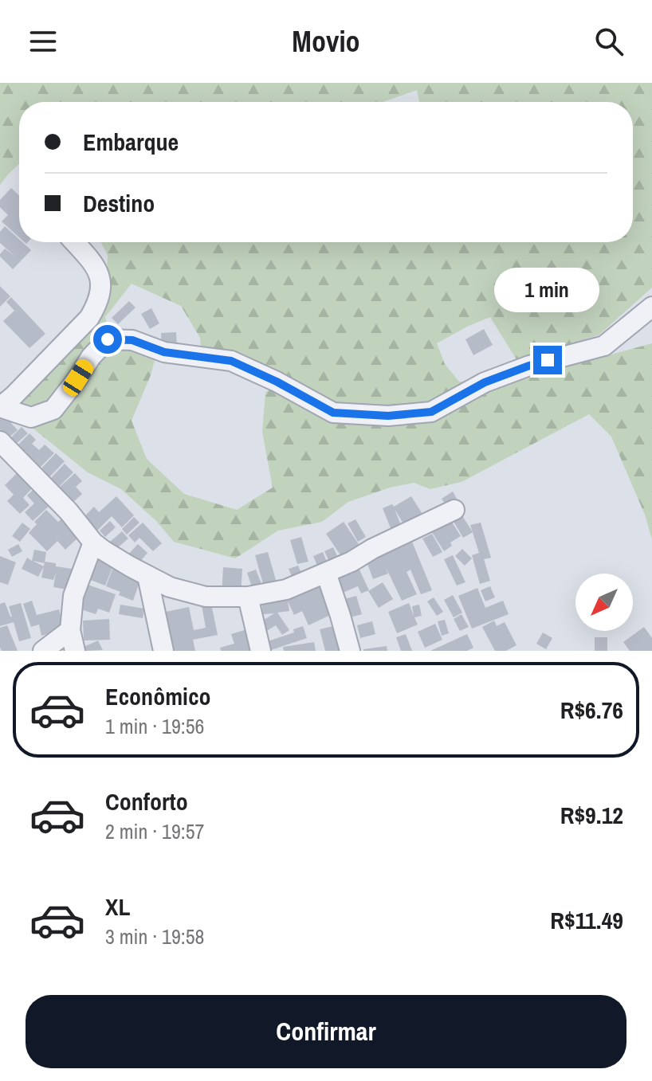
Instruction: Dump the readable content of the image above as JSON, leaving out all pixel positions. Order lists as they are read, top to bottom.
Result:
{
  "north": "bottom left",
  "page": {
    "header": "Movio",
    "banner": ["Embarque", "Destino"],
    "bubble": "1 min",
    "list": [
      {
        "name": "Econômico",
        "note": "1 min · 19:56",
        "value": "R$6.76"
      },
      {
        "name": "Conforto",
        "note": "2 min · 19:57",
        "value": "R$9.12"
      },
      {
        "name": "XL",
        "note": "3 min · 19:58",
        "value": "R$11.49"
      }
    ],
    "buttons": "Confirmar"
  }
}
